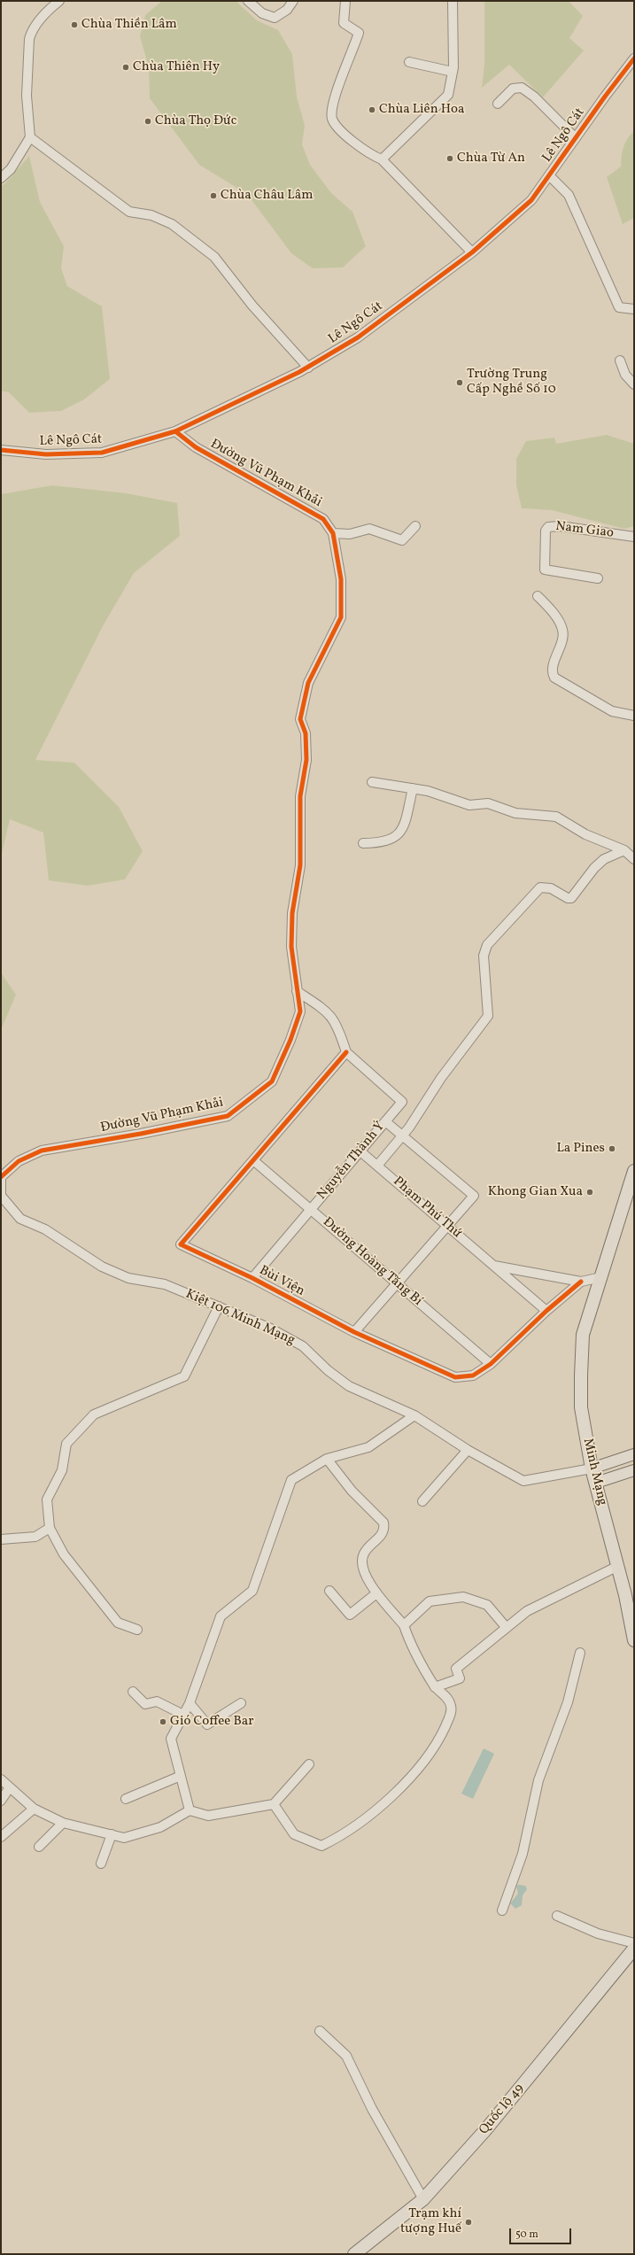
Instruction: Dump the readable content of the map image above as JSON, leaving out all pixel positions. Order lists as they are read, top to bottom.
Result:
{
  "streets": {
    "highway": ["Minh Mạng", "Quốc lộ 49"],
    "street": [
      "Lê Ngô Cát",
      "Đường Vũ Phạm Khải",
      "Nam Giao",
      "Nguyễn Thành Ý",
      "Phạm Phú Thứ",
      "Đường Hoàng Tăng Bí",
      "Bùi Viện",
      "Kiệt 106 Minh Mạng"
    ]
  },
  "crossings": [
    ["Lê Ngô Cát", "Đường Vũ Phạm Khải"],
    ["Đường Vũ Phạm Khải", "Kiệt 106 Minh Mạng"],
    ["Nguyễn Thành Ý", "Phạm Phú Thứ"],
    ["Nguyễn Thành Ý", "Đường Hoàng Tăng Bí"],
    ["Nguyễn Thành Ý", "Bùi Viện"],
    ["Phạm Phú Thứ", "Bùi Viện"],
    ["Phạm Phú Thứ", "Minh Mạng"],
    ["Đường Hoàng Tăng Bí", "Bùi Viện"],
    ["Kiệt 106 Minh Mạng", "Minh Mạng"]
  ],
  "places": [
    "Chùa Thiền Lâm",
    "Chùa Thiên Hy",
    "Chùa Liên Hoa",
    "Chùa Thọ Đức",
    "Chùa Từ An",
    "Chùa Châu Lâm",
    "Trường Trung Cấp Nghề Số 10",
    "La Pines",
    "Khong Gian Xua",
    "Gió Coffee Bar",
    "Trạm khí tượng Huế"
  ],
  "scale_bar": "50 m"
}
